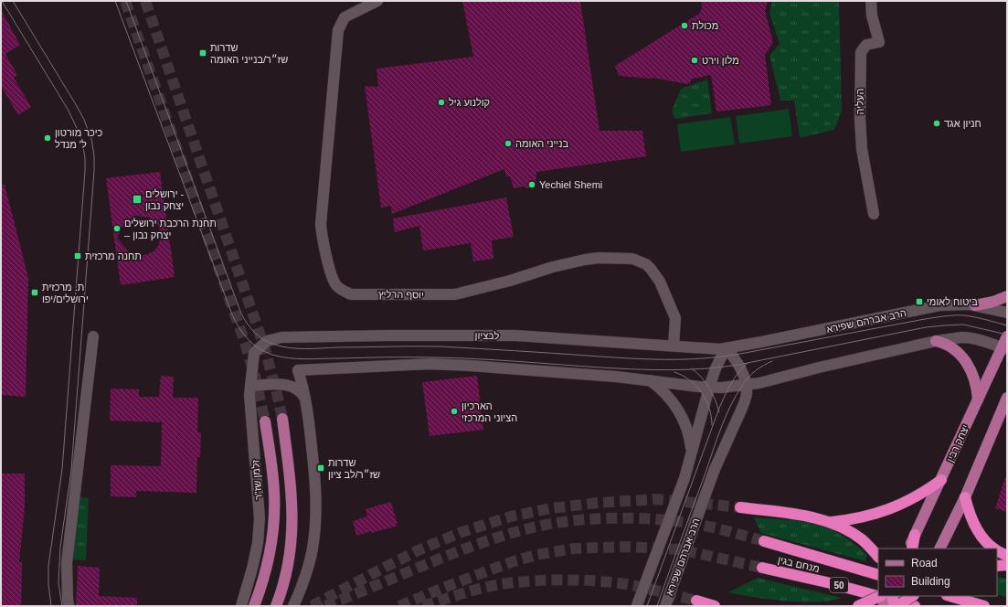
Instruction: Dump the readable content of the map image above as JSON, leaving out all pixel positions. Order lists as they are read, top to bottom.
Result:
{
  "streets": {
    "highway": ["מנחם בגין", "50"],
    "main road": ["יצחק רבין", "זלמן שז\"ר"],
    "street": [
      "העליה",
      "יוסף הרליץ",
      "הרב אברהם שפירא",
      "לבציון"
    ]
  },
  "crossings": [
    ["יוסף הרליץ", "לבציון"],
    ["הרב אברהם שפירא", "לבציון"],
    ["לבציון", "זלמן שז\"ר"]
  ],
  "places": {
    "other": [
      "מכולת",
      "מלון וירט",
      "קולנוע גיל",
      "חניון אגד",
      "כיכר מורטון ל' מנדל",
      "בנייני האומה",
      "Yechiel Shemi",
      "תחנת הרכבת ירושלים – יצחק נבון",
      "הארכיון הציוני המרכזי"
    ],
    "transit": [
      "שדרות שז״ר/בנייני האומה",
      "ירושלים - יצחק נבון",
      "תחנה מרכזית",
      "ת. מרכזית ירושלים/יפו",
      "ביטוח לאומי",
      "שדרות שז״ר/לב ציון"
    ]
  },
  "legend": ["Road", "Building"]
}
